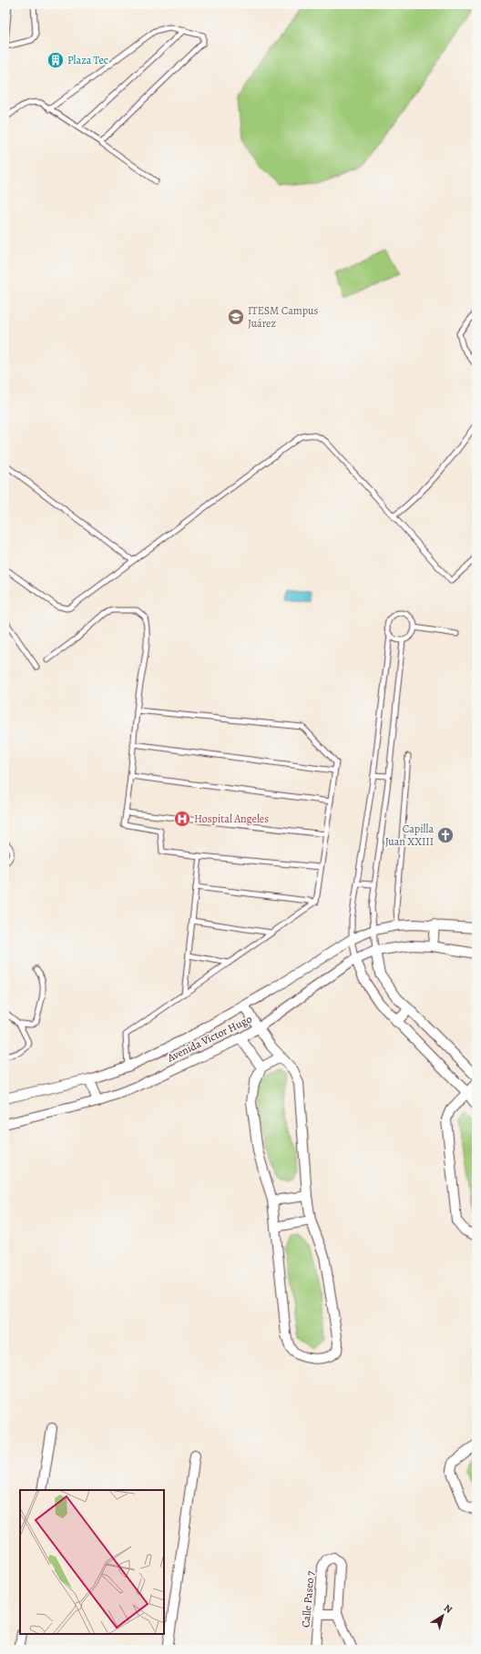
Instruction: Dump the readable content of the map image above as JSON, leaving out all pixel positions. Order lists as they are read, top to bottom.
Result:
{
  "streets": {
    "street": ["Avenida Víctor Hugo", "Calle Paseo 7"]
  },
  "places": {
    "building": ["Plaza Tec"],
    "school or university": ["ITESM Campus Juárez"],
    "hospital": ["Hospital Angeles"],
    "church": ["Capilla Juan XXIII"]
  },
  "north": "top right"
}
